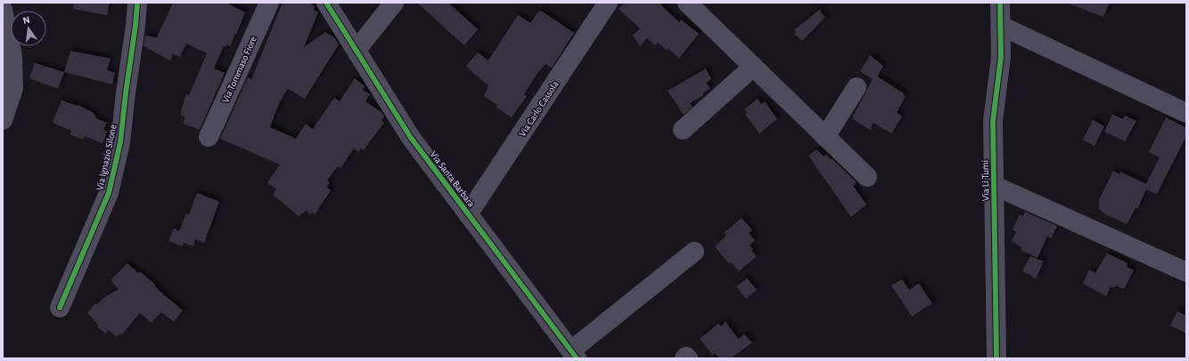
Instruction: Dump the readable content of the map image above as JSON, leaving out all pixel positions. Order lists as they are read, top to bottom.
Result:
{
  "streets": {
    "street": [
      "Via Tommaso Fiore",
      "Via Carlo Cassola",
      "Via Ignazio Silone",
      "Via Santa Barbara",
      "Via Li Tumi"
    ]
  },
  "crossings": [
    ["Via Carlo Cassola", "Via Santa Barbara"]
  ],
  "north": "top"
}
